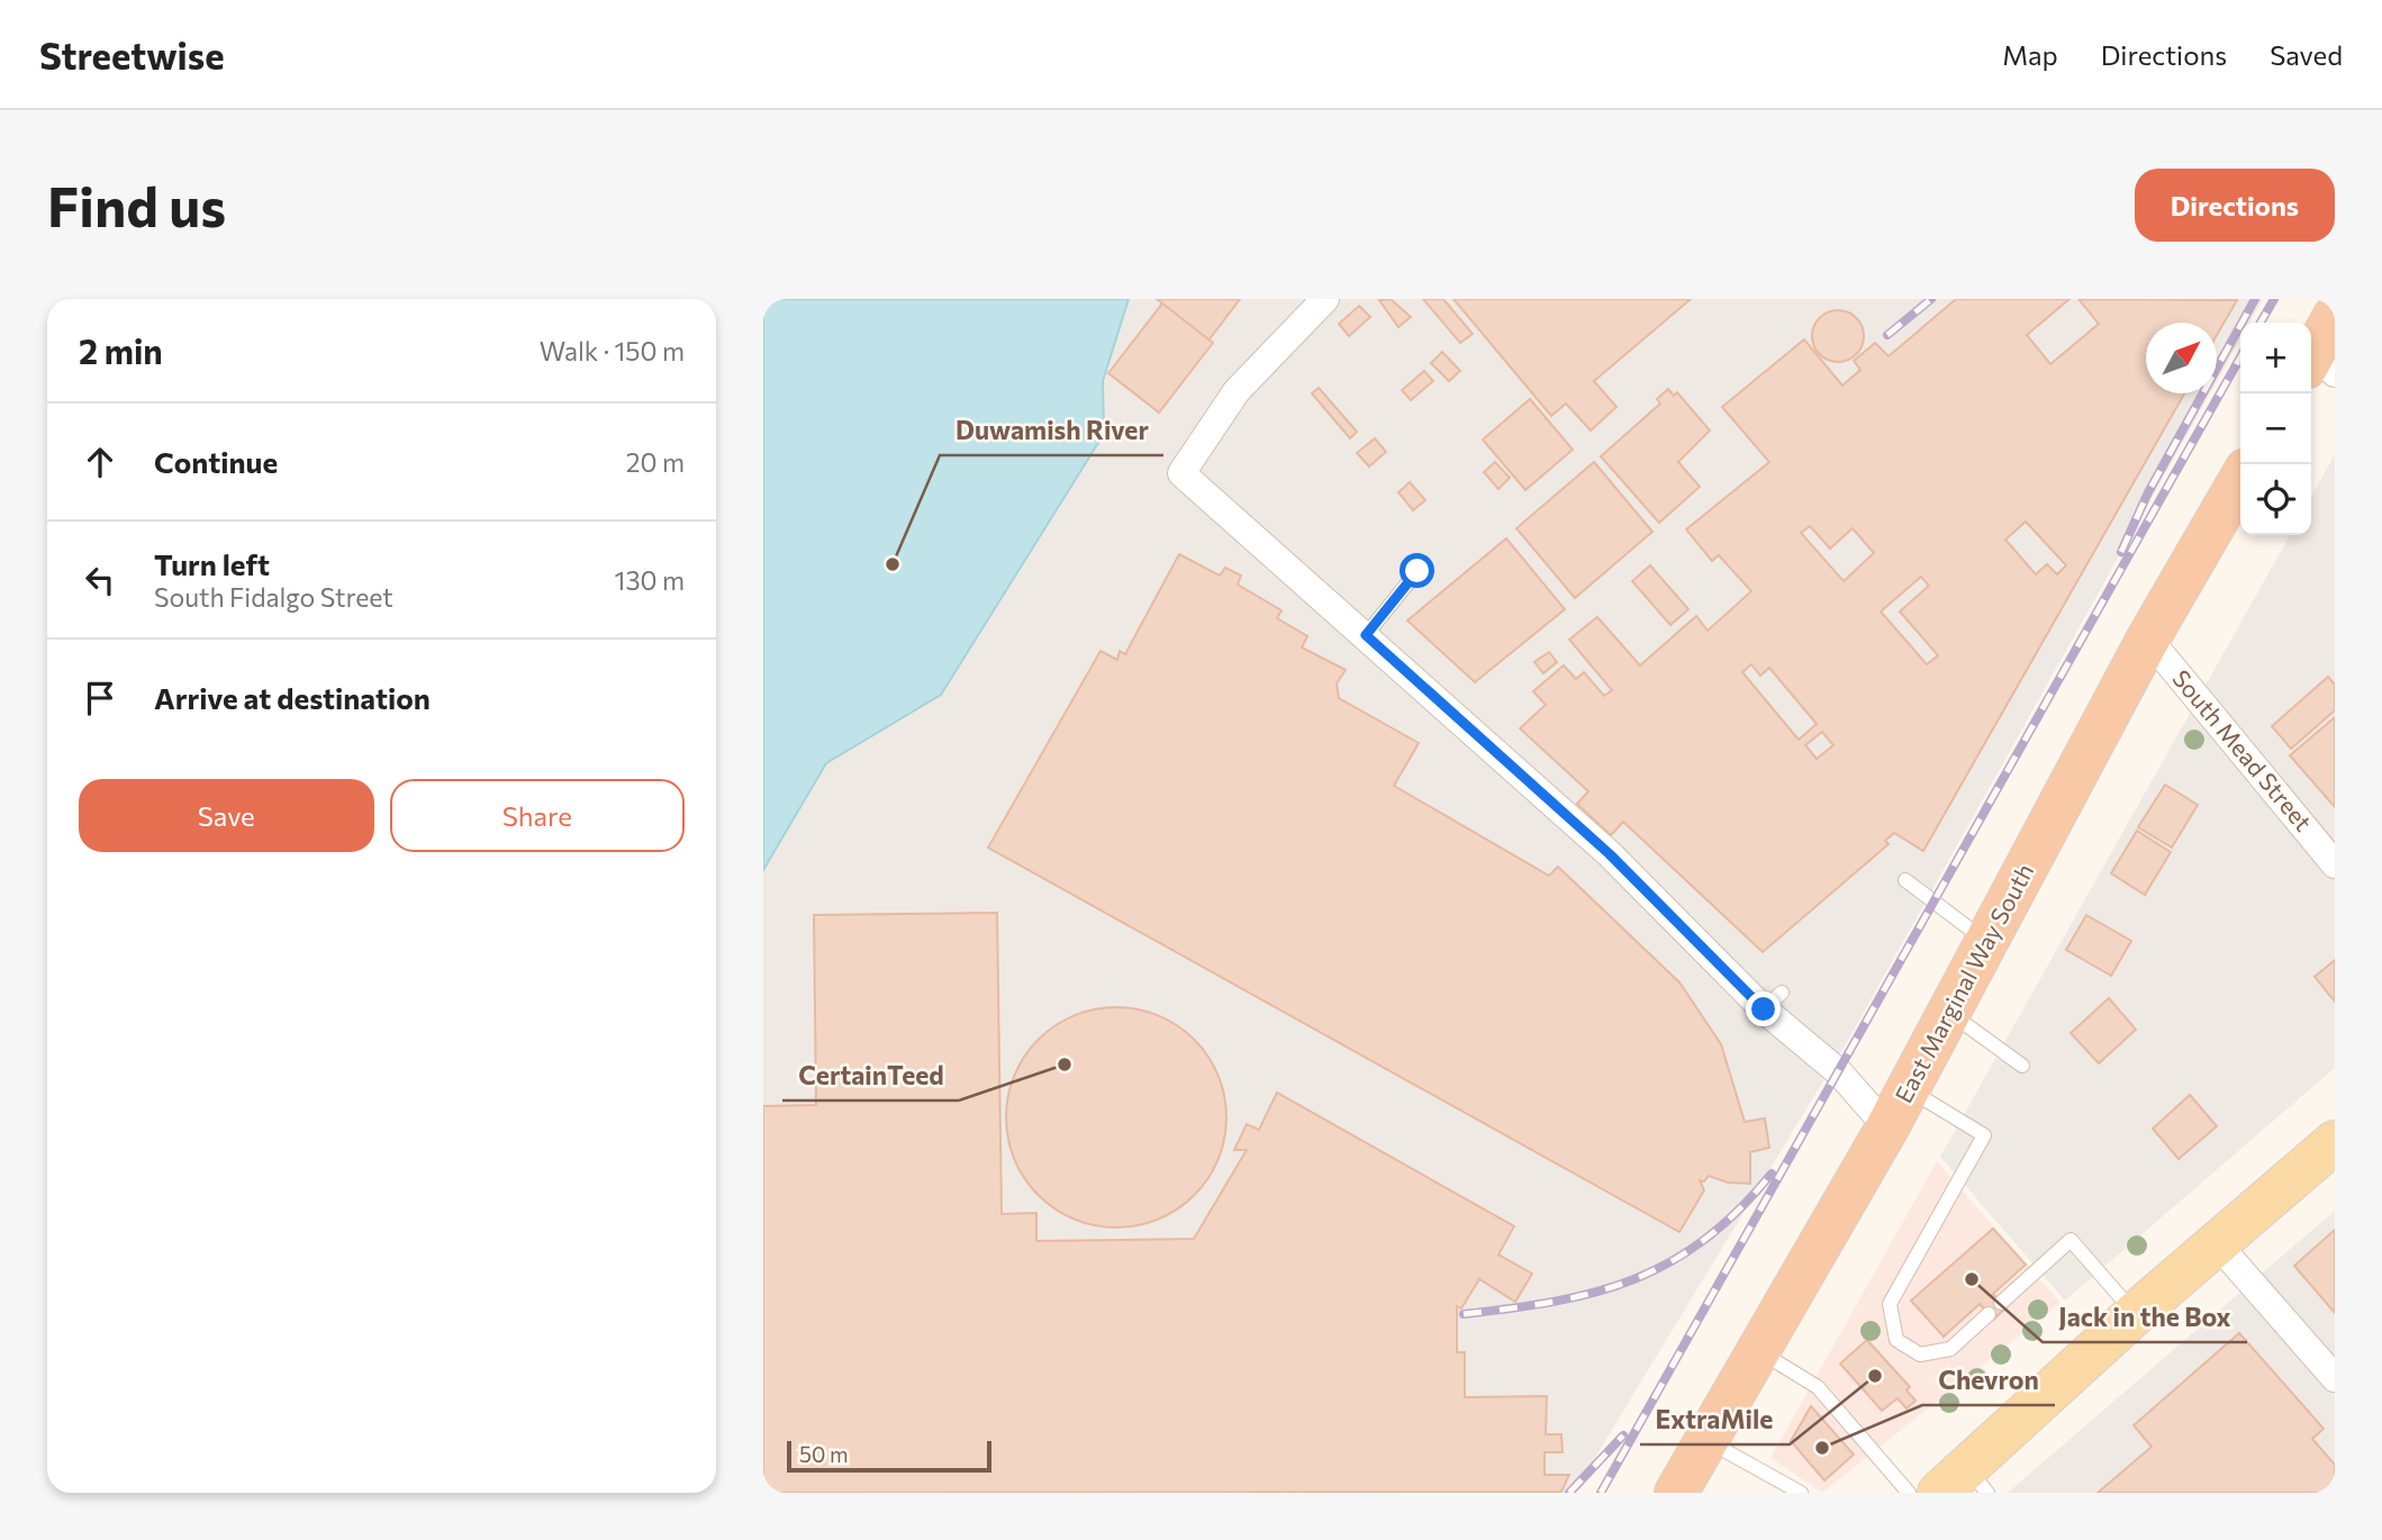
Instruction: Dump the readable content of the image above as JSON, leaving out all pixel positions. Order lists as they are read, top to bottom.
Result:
{
  "streets": {
    "highway": ["East Marginal Way South"],
    "street": ["South Mead Street"]
  },
  "crossings": [
    ["South Mead Street", "East Marginal Way South"]
  ],
  "places": [
    "Duwamish River",
    "CertainTeed",
    "Jack in the Box",
    "ExtraMile",
    "Chevron"
  ],
  "scale_bar": "50 m",
  "north": "top right",
  "page": {
    "header": "Streetwise",
    "nav": ["Map", "Directions", "Saved"],
    "buttons": [
      "Directions",
      ["Save", "Share"]
    ],
    "title": "Find us",
    "heading": ["2 min", "Walk · 150 m"],
    "map_buttons": ["+", "−"],
    "list": [
      ["Continue", "20 m"],
      ["Turn left", "South Fidalgo Street", "130 m"],
      "Arrive at destination"
    ],
    "scale": "50 m"
  }
}
